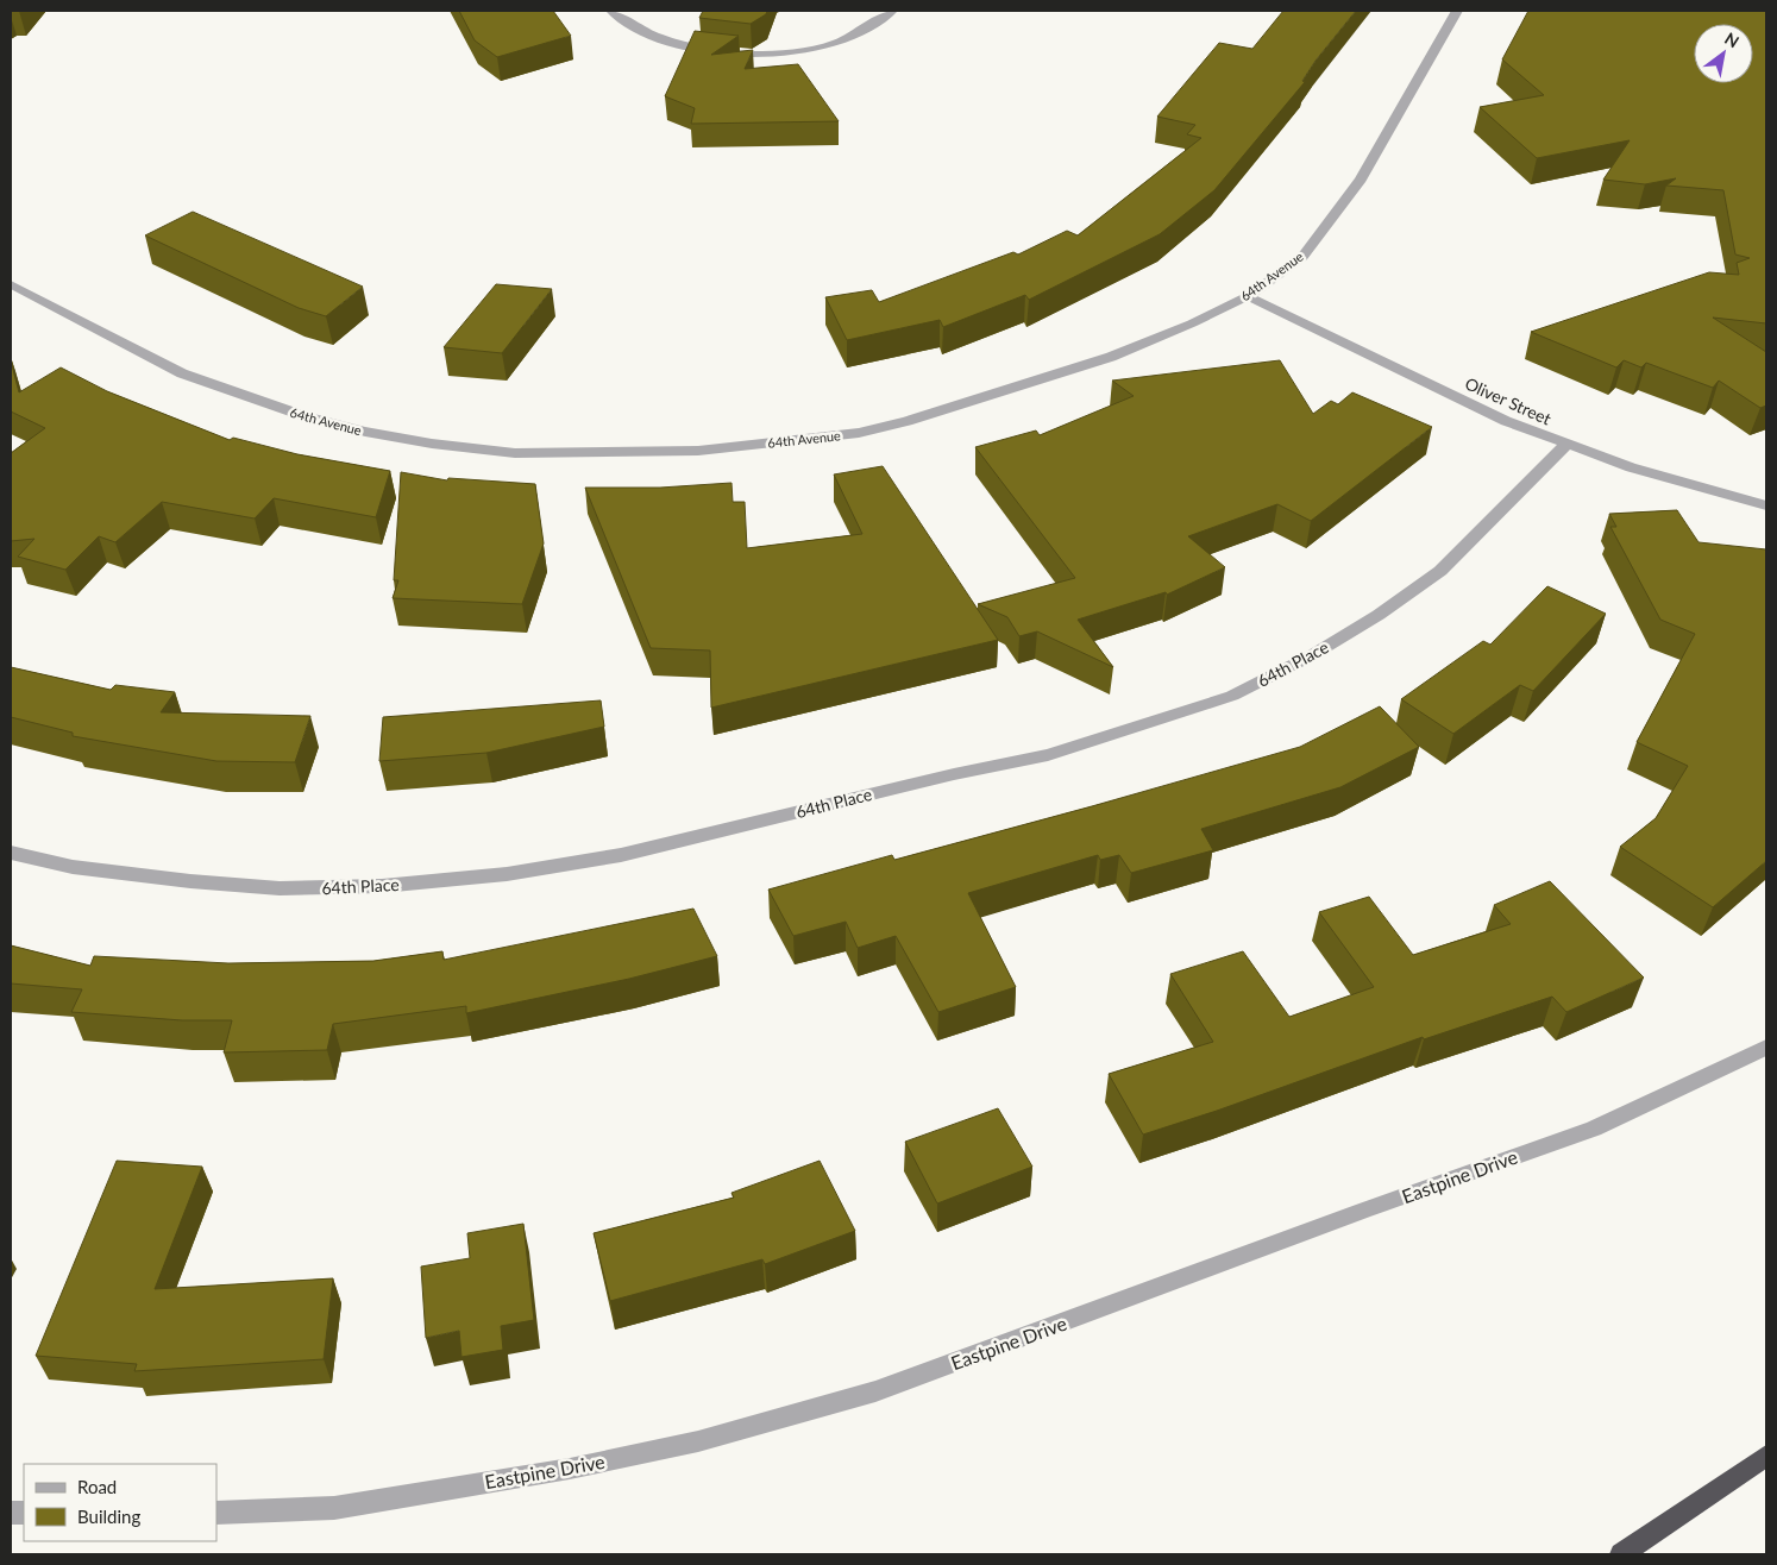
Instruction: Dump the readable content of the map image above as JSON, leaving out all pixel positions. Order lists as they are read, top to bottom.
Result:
{
  "streets": {
    "street": [
      "64th Avenue",
      "Oliver Street",
      "64th Place",
      "Eastpine Drive"
    ]
  },
  "crossings": [
    ["64th Avenue", "Oliver Street"],
    ["Oliver Street", "64th Place"]
  ],
  "legend": ["Road", "Building"],
  "north": "top right"
}
